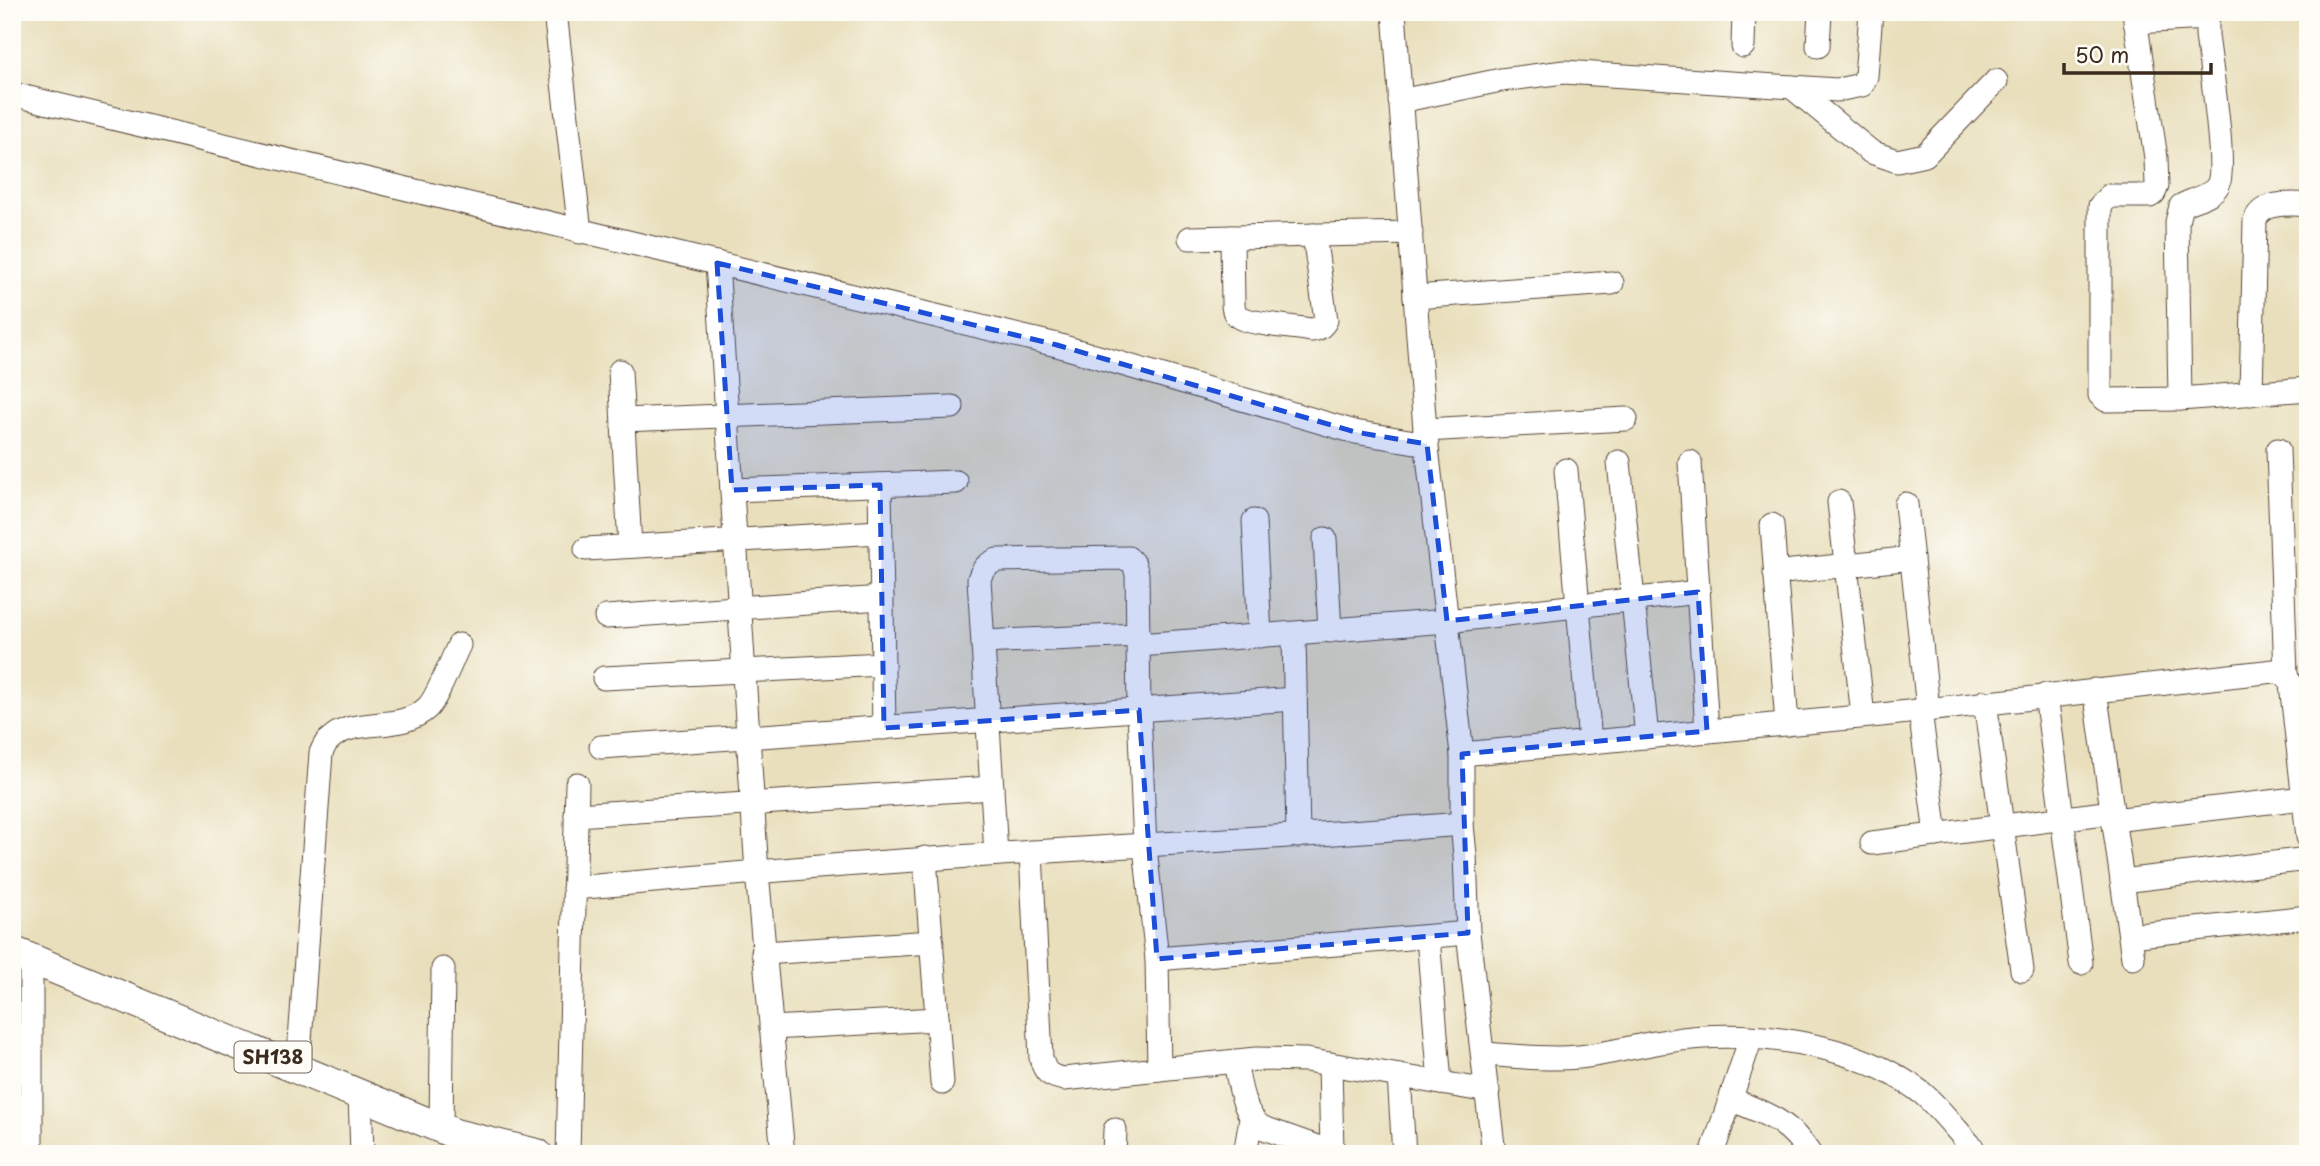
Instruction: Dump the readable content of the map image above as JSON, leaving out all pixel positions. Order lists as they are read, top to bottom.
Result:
{
  "streets": {
    "main road": ["SH138"]
  },
  "scale_bar": "50 m"
}
